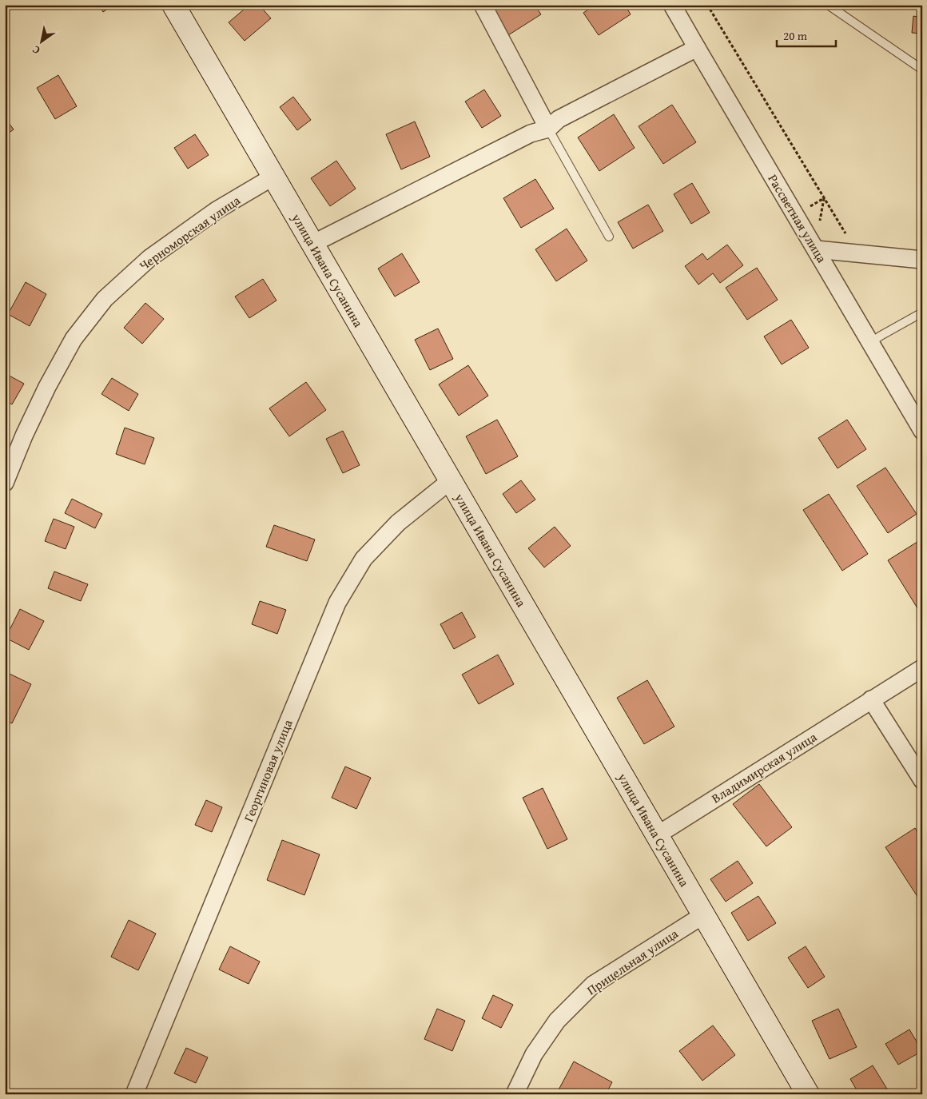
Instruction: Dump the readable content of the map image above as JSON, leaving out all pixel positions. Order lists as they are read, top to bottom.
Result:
{
  "streets": {
    "street": [
      "Рассветная улица",
      "Черноморская улица",
      "улица Ивана Сусанина",
      "Владимирская улица",
      "Георгиновая улица",
      "Прицельная улица"
    ]
  },
  "crossings": [
    ["Черноморская улица", "улица Ивана Сусанина"],
    ["улица Ивана Сусанина", "Владимирская улица"],
    ["улица Ивана Сусанина", "Георгиновая улица"],
    ["улица Ивана Сусанина", "Прицельная улица"]
  ],
  "scale_bar": "20 m",
  "north": "bottom left"
}
